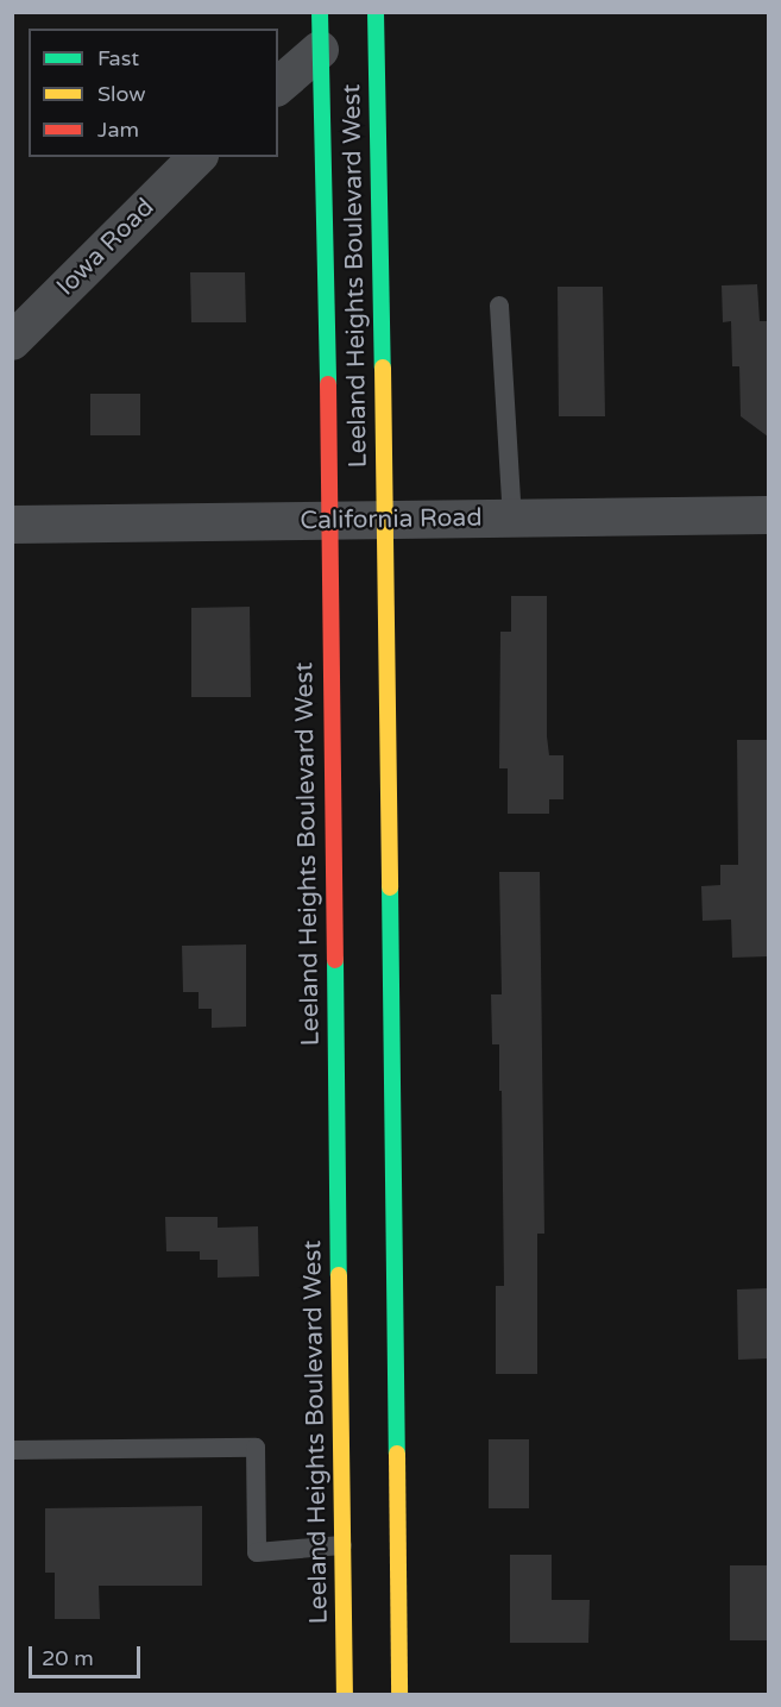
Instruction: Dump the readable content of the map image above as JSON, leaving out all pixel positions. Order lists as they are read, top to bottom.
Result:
{
  "streets": {
    "main road": ["Leeland Heights Boulevard West"],
    "street": ["Iowa Road", "California Road"]
  },
  "crossings": [
    ["Leeland Heights Boulevard West", "California Road"]
  ],
  "legend": ["Fast", "Slow", "Jam"],
  "scale_bar": "20 m"
}
